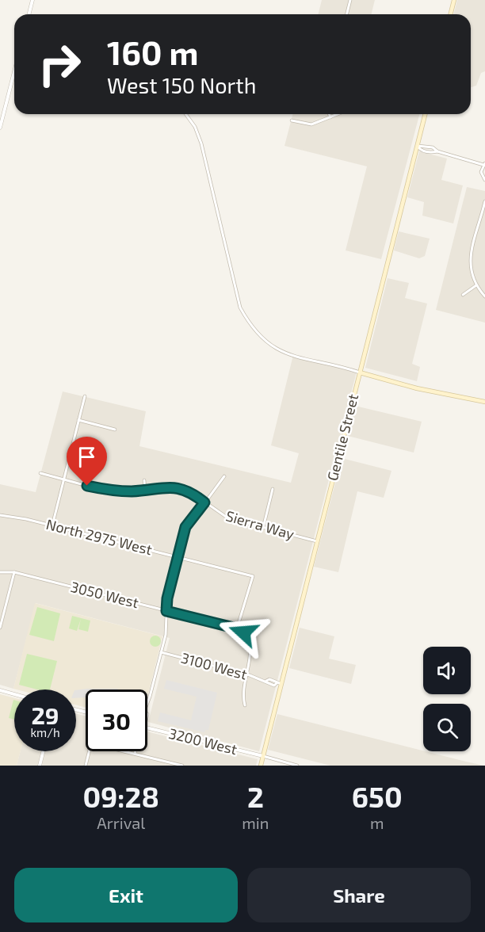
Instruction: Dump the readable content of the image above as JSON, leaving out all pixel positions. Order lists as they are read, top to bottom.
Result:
{
  "streets": {
    "main road": ["Gentile Street"],
    "street": [
      "Sierra Way",
      "North 2975 West",
      "3050 West",
      "3100 West",
      "3200 West"
    ]
  },
  "crossings": [
    ["Gentile Street", "Sierra Way"],
    ["Gentile Street", "3100 West"],
    ["Gentile Street", "3200 West"],
    ["North 2975 West", "3050 West"]
  ],
  "page": {
    "turn": ["160 m", "West 150 North"],
    "speed": "29 km/h",
    "limit": "30",
    "eta": [
      "09:28",
      "Arrival",
      "2",
      "min",
      "650",
      "m"
    ],
    "buttons": ["Exit", "Share"]
  }
}
